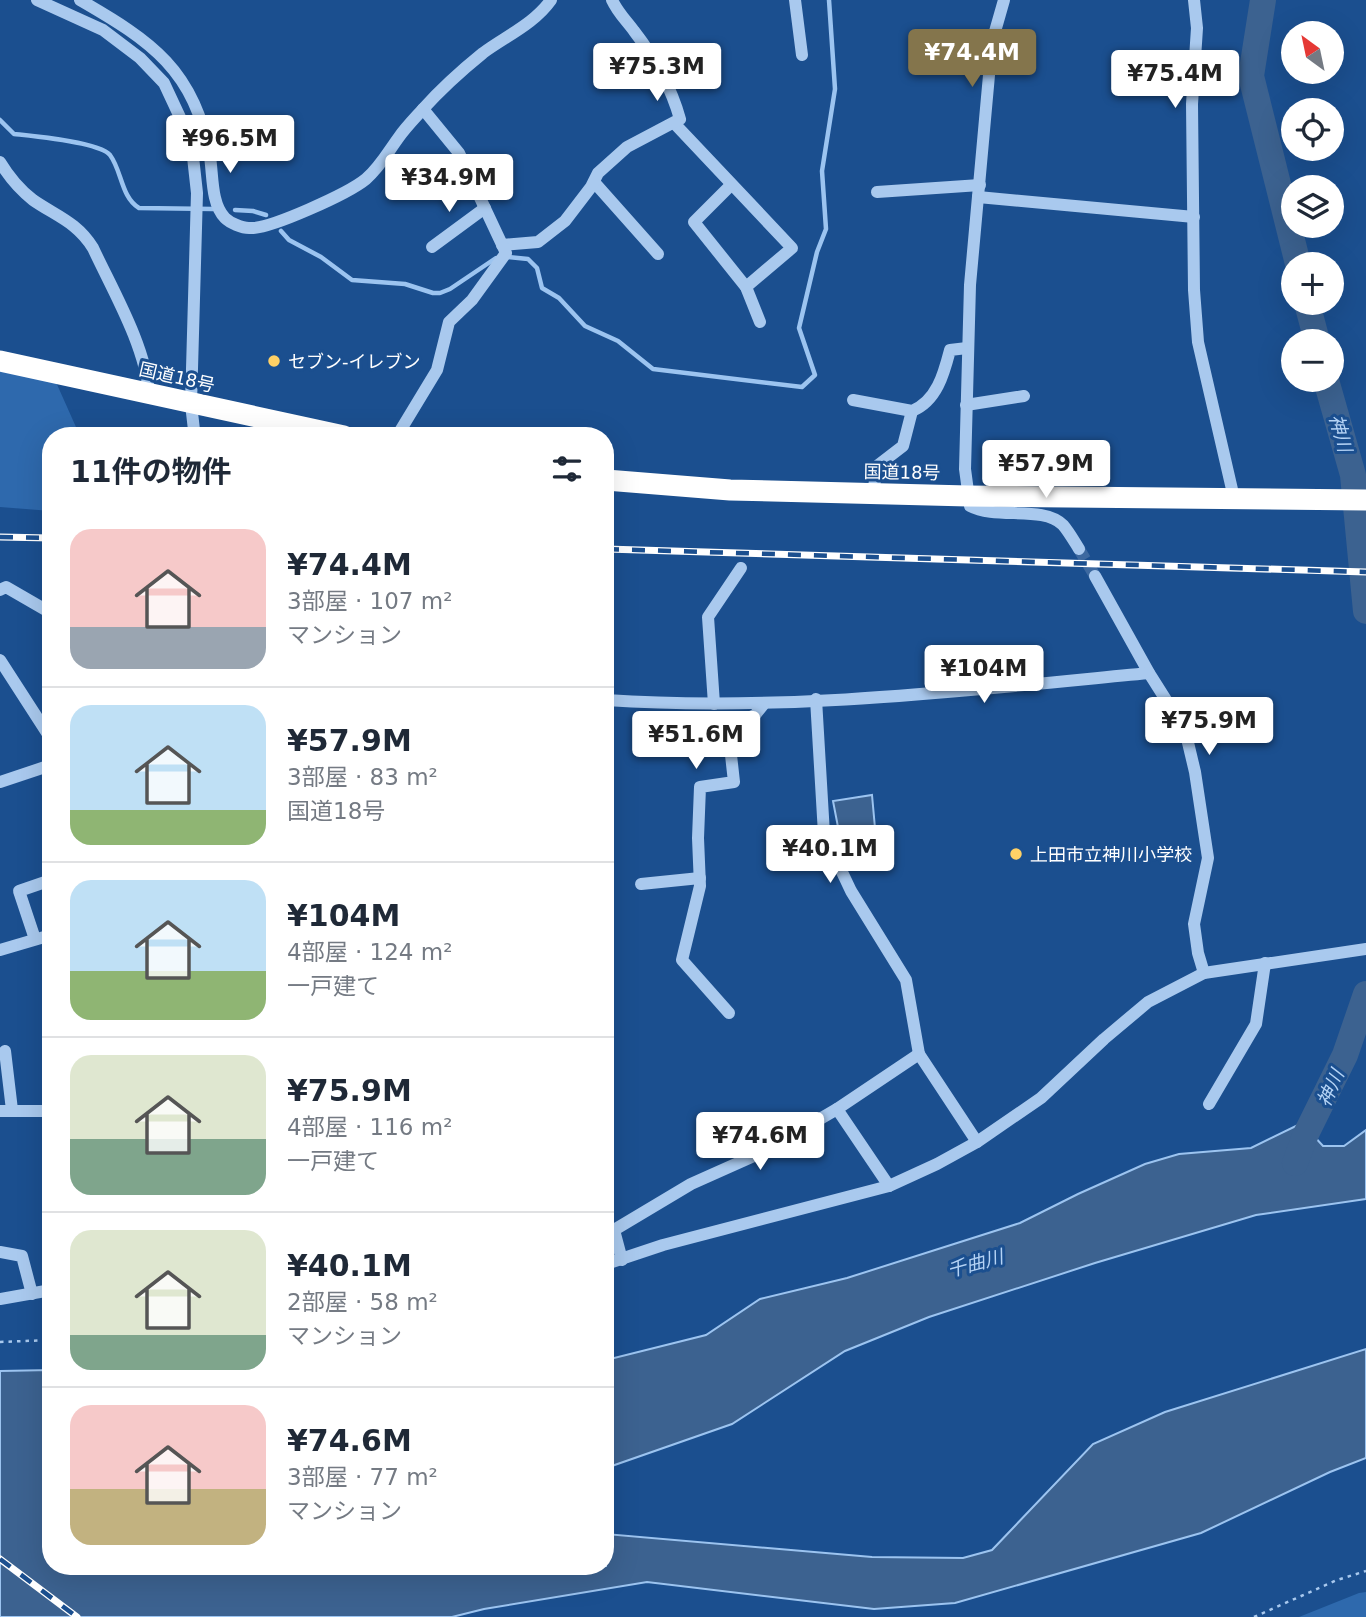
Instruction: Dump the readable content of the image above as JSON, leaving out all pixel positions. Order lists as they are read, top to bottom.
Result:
{
  "streets": {
    "highway": ["国道18号"]
  },
  "water": ["神川", "千曲川"],
  "places": ["セブン-イレブン", "上田市立神川小学校"],
  "north": "top left",
  "page": {
    "map_buttons": ["+", "−"],
    "price": [
      "¥74.4M",
      "¥75.3M",
      "¥75.4M",
      "¥96.5M",
      "¥34.9M",
      "¥57.9M",
      "¥104M",
      "¥75.9M",
      "¥51.6M",
      "¥40.1M",
      "¥74.6M"
    ],
    "heading": "11件の物件",
    "list": [
      {
        "name": "¥74.4M",
        "note": "3部屋 · 107 m² · マンション"
      },
      {
        "name": "¥57.9M",
        "note": "3部屋 · 83 m² · 国道18号"
      },
      {
        "name": "¥104M",
        "note": "4部屋 · 124 m² · 一戸建て"
      },
      {
        "name": "¥75.9M",
        "note": "4部屋 · 116 m² · 一戸建て"
      },
      {
        "name": "¥40.1M",
        "note": "2部屋 · 58 m² · マンション"
      },
      {
        "name": "¥74.6M",
        "note": "3部屋 · 77 m² · マンション"
      }
    ]
  }
}
